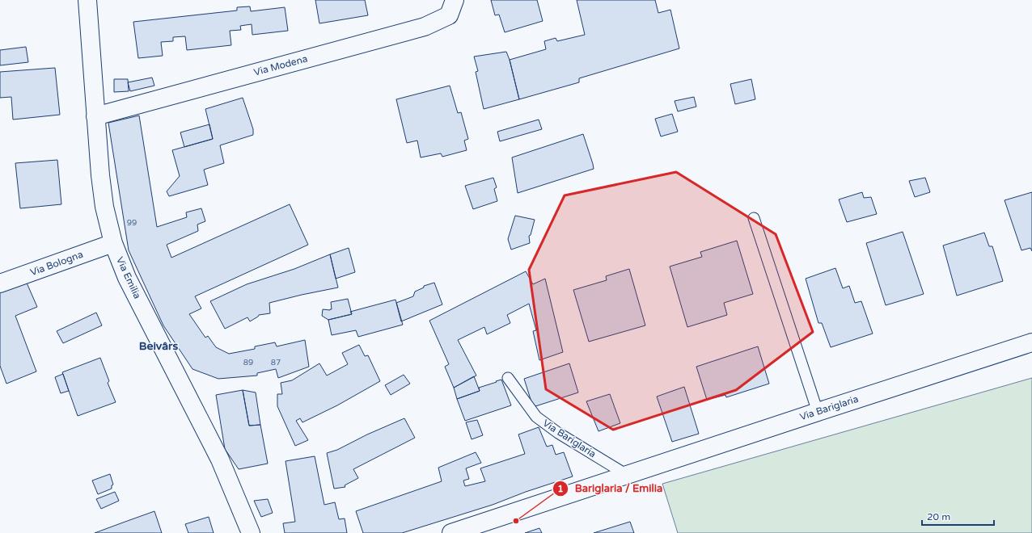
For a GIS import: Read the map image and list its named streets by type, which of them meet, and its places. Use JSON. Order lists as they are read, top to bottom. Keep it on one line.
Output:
{"streets":{"street":["Via Modena","Via Bologna","Via Emilia","Via Bariglaria"]},"crossings":[["Via Modena","Via Emilia"],["Via Bologna","Via Emilia"]],"districts":["Beivârs"],"places":["Bariglaria / Emilia"],"house_numbers":["99","89","87"],"scale_bar":"20 m"}
